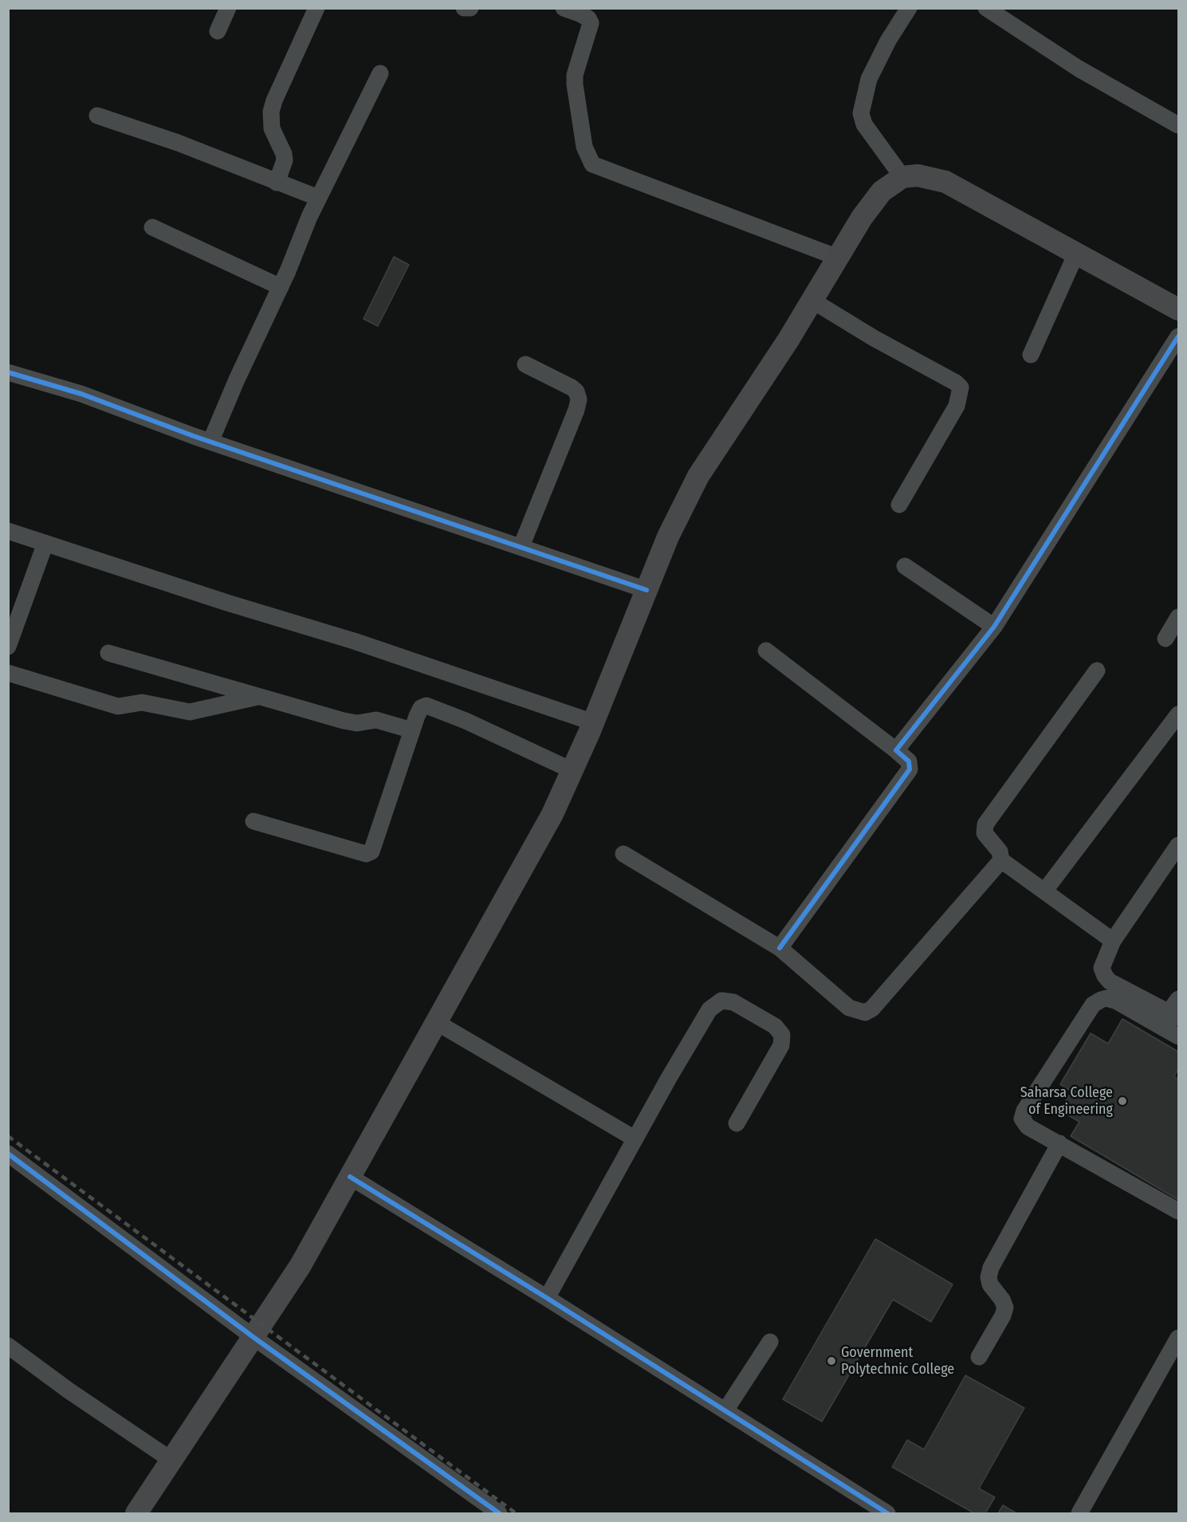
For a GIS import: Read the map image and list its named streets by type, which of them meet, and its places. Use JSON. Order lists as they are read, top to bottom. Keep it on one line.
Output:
{"places":["Saharsa College of Engineering","Government Polytechnic College"]}
